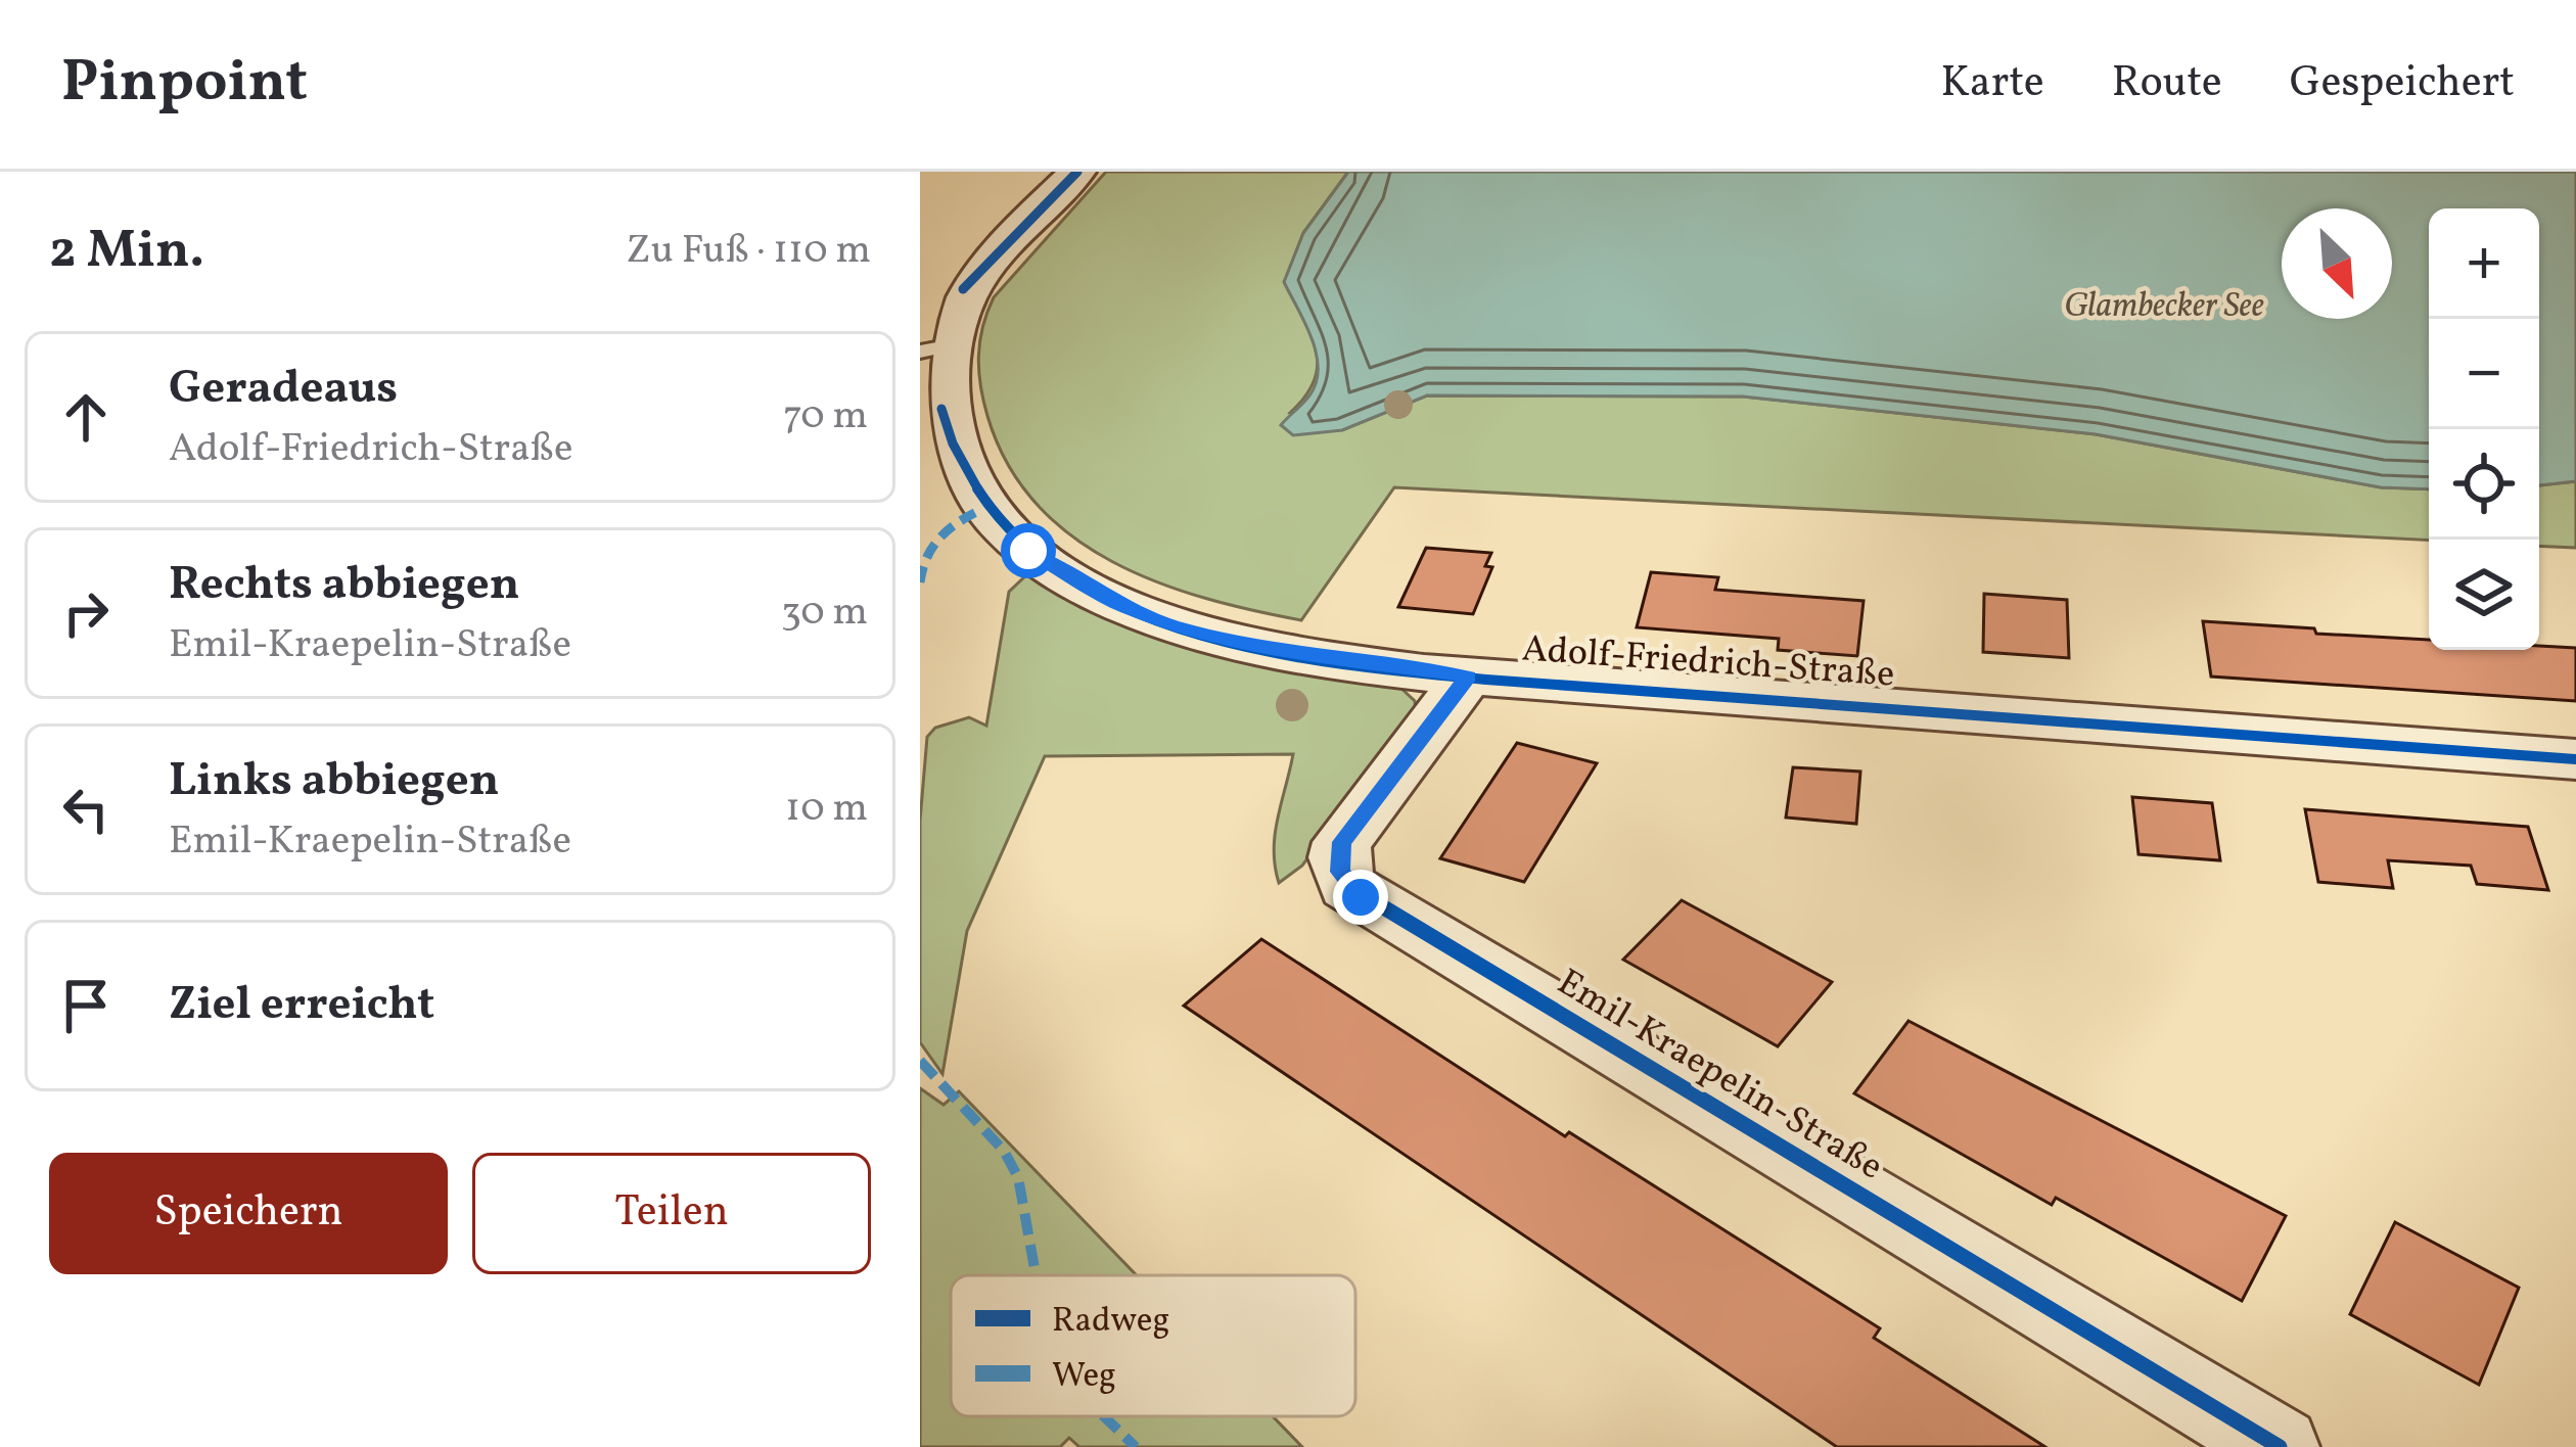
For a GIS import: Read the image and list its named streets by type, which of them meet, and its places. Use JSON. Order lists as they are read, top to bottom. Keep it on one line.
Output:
{"streets":{"street":["Adolf-Friedrich-Straße","Emil-Kraepelin-Straße"]},"crossings":[["Adolf-Friedrich-Straße","Emil-Kraepelin-Straße"]],"water":["Glambecker See"],"legend":["Radweg","Weg"],"north":"bottom right","page":{"header":"Pinpoint","nav":["Karte","Route","Gespeichert"],"heading":["2 Min.","Zu Fuß · 110 m"],"map_buttons":["+","−"],"list":[["Geradeaus","Adolf-Friedrich-Straße","70 m"],["Rechts abbiegen","Emil-Kraepelin-Straße","30 m"],["Links abbiegen","Emil-Kraepelin-Straße","10 m"],"Ziel erreicht"],"buttons":["Speichern","Teilen"]}}
